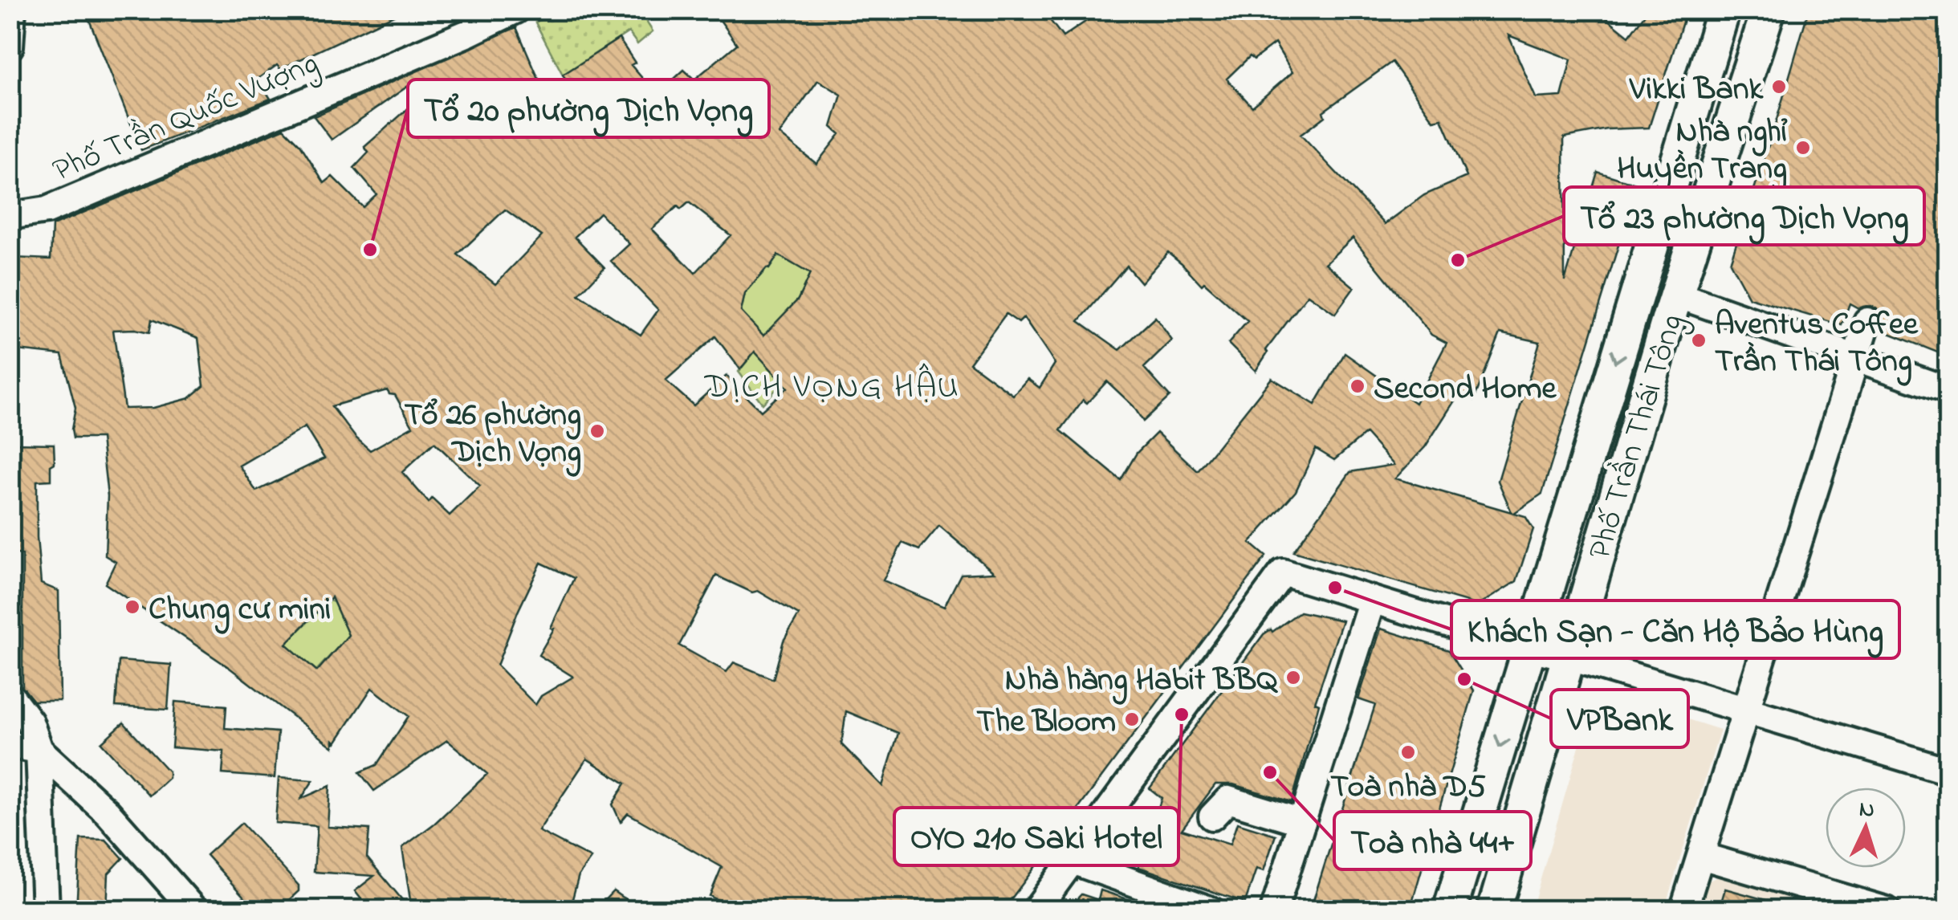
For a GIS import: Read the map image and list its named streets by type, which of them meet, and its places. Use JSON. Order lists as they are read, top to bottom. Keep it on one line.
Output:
{"streets":{"main road":["Phố Trần Thái Tông"],"street":["Phố Trần Quốc Vượng"]},"districts":["DỊCH VỌNG HẬU"],"places":["Vikki Bank","Nhà nghỉ Huyền Trang","Tổ 20 phường Dịch Vọng","Tổ 23 phường Dịch Vọng","Aventus Coffee Trần Thái Tông","Second Home","Tổ 26 phường Dịch Vọng","Khách Sạn - Căn Hộ Bảo Hùng","Chung cư mini","Nhà hàng Habit BBQ","VPBank","OYO 210 Saki Hotel","The Bloom","Toà nhà D5","Toà nhà 44+"],"north":"top"}
